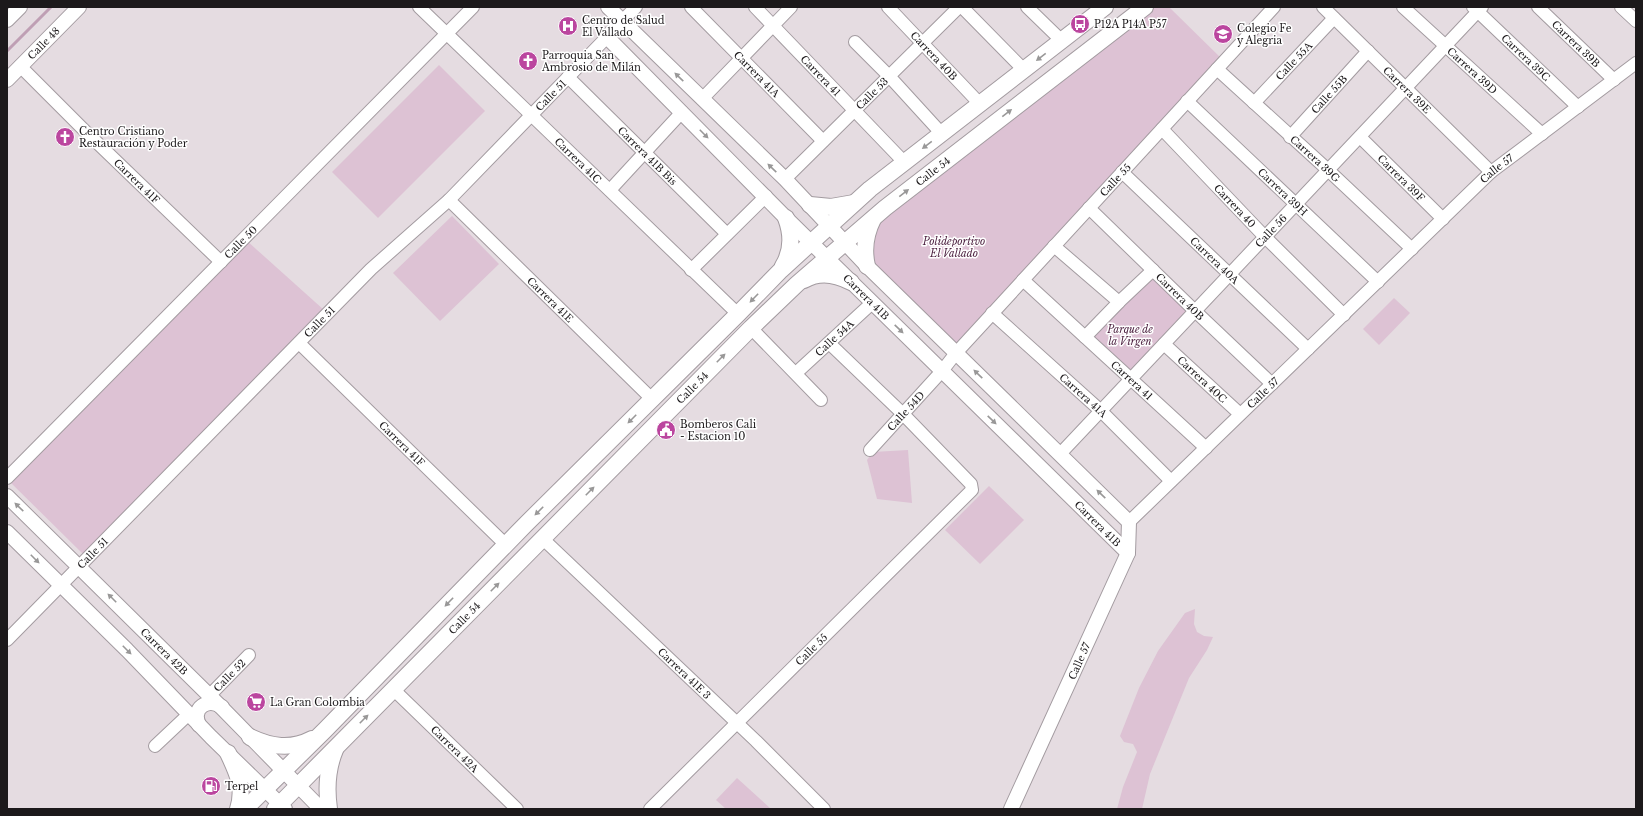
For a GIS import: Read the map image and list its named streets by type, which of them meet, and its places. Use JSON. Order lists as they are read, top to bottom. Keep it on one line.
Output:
{"streets":{"main road":["Calle 54"],"street":["Calle 48","Carrera 39B","Carrera 40B","Carrera 39C","Calle 55A","Carrera 39D","Carrera 41A","Carrera 41","Carrera 39E","Calle 53","Calle 55B","Calle 51","Carrera 41B Bis","Carrera 39G","Carrera 41C","Calle 57","Carrera 39F","Calle 55","Carrera 41F","Carrera 39H","Carrera 40","Calle 56","Calle 50","Carrera 40A","Carrera 41B","Carrera 41E","Calle 54A","Carrera 40C","Calle 54D","Carrera 42B","Carrera 41E 3","Calle 52","Carrera 42A"]},"crossings":[["Calle 48","Carrera 41F"],["Carrera 39B","Calle 57"],["Carrera 40B","Calle 53"],["Carrera 40B","Calle 57"],["Carrera 40B","Calle 54"],["Carrera 40B","Calle 55"],["Carrera 40B","Calle 56"],["Carrera 39C","Calle 57"],["Carrera 39C","Calle 56"],["Calle 55A","Carrera 39E"],["Calle 55A","Carrera 39G"],["Carrera 39D","Calle 57"],["Carrera 39D","Calle 56"],["Carrera 41A","Calle 53"],["Carrera 41A","Calle 57"],["Carrera 41A","Calle 55"],["Carrera 41A","Calle 56"],["Carrera 41","Calle 53"],["Carrera 41","Calle 57"],["Carrera 41","Calle 54"],["Carrera 41","Calle 55"],["Carrera 41","Calle 56"],["Carrera 39E","Calle 55B"],["Carrera 39E","Calle 57"],["Carrera 39E","Calle 56"],["Calle 55B","Carrera 39G"],["Calle 51","Carrera 41B Bis"],["Calle 51","Carrera 41C"],["Calle 51","Carrera 41F"],["Calle 51","Carrera 41B"],["Calle 51","Carrera 41E"],["Calle 51","Carrera 42B"],["Carrera 39G","Calle 57"],["Carrera 39G","Calle 55"],["Carrera 39G","Calle 56"],["Carrera 41C","Calle 54"],["Carrera 41C","Calle 50"],["Calle 57","Carrera 39F"],["Calle 57","Carrera 39H"],["Calle 57","Carrera 40"],["Calle 57","Carrera 40A"],["Calle 57","Carrera 41B"],["Calle 57","Carrera 40C"],["Calle 54","Carrera 41F"],["Calle 54","Carrera 41B"],["Calle 54","Carrera 41E"],["Calle 54","Carrera 42B"],["Calle 54","Carrera 41E 3"],["Calle 54","Carrera 42A"],["Carrera 39F","Calle 56"],["Calle 55","Carrera 39H"],["Calle 55","Carrera 40"],["Calle 55","Carrera 40A"],["Calle 55","Calle 54D"],["Calle 55","Carrera 41E 3"],["Carrera 41F","Calle 50"],["Carrera 39H","Calle 56"],["Carrera 40","Calle 56"],["Calle 56","Carrera 40A"],["Calle 56","Carrera 40C"],["Carrera 41B","Calle 54A"],["Carrera 41B","Calle 54D"],["Carrera 42B","Calle 52"]],"parks":["Polideportivo El Vallado","Parque de la Virgen"],"places":{"bus stop":["P12A P14A P57"],"hospital":["Centro de Salud El Vallado"],"school or university":["Colegio Fe y Alegria"],"church":["Parroquia San Ambrosio de Milán","Centro Cristiano Restauración y Poder"],"public building":["Bomberos Cali - Estacion 10"],"supermarket":["La Gran Colombia"],"fuel station":["Terpel"]}}
